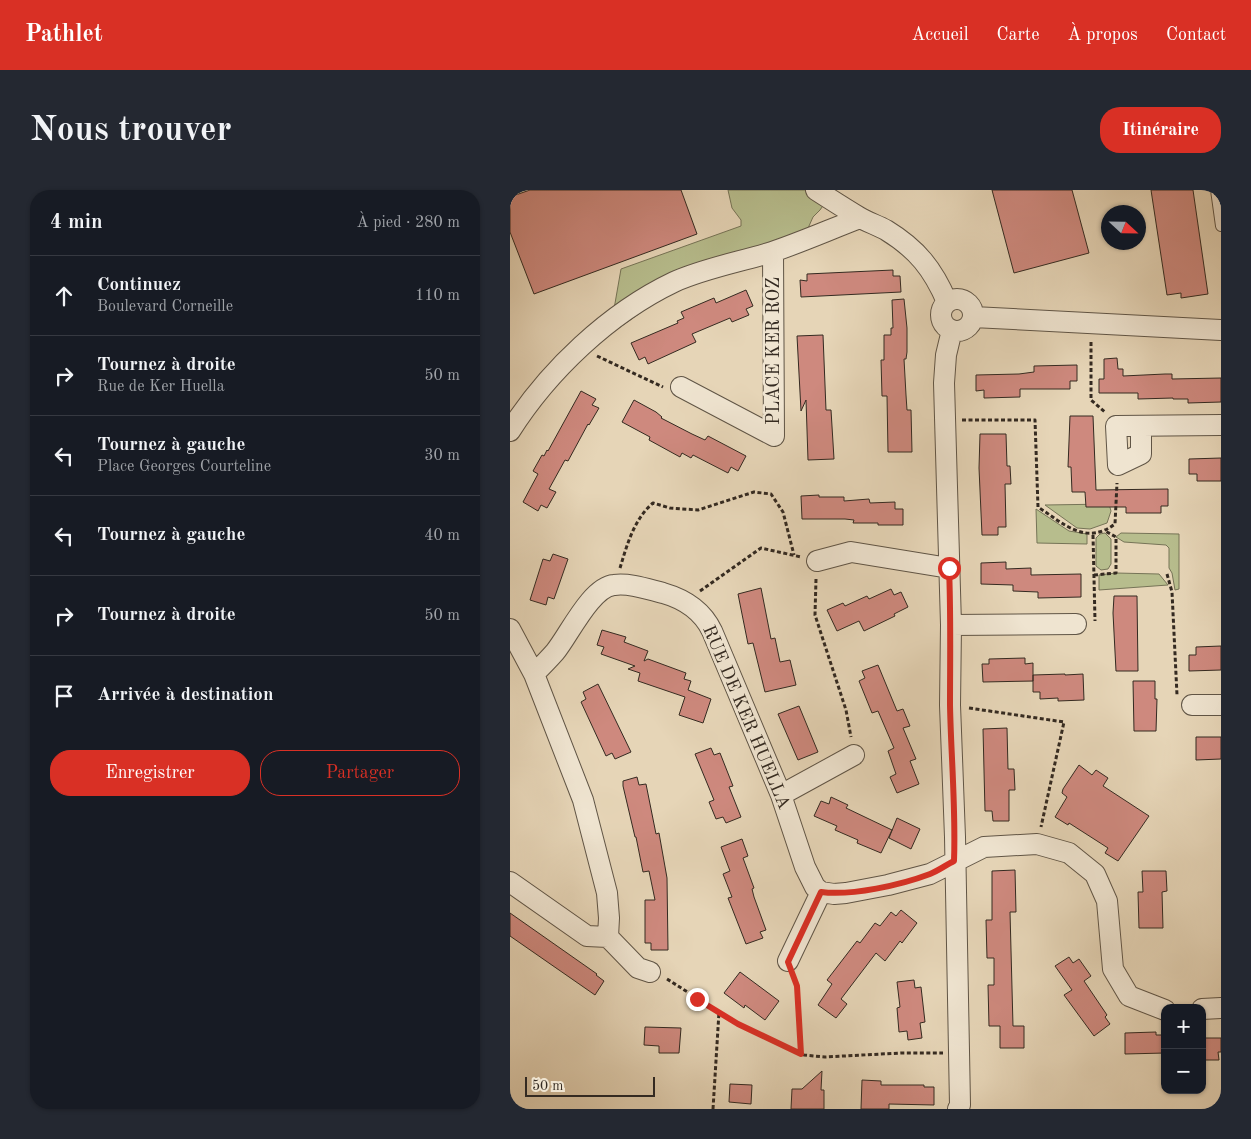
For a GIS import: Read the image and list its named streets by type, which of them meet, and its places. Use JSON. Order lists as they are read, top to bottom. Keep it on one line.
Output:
{"streets":{"street":["PLACE KER ROZ","RUE DE KER HUELLA"]},"scale_bar":"50 m","north":"right","page":{"header":"Pathlet","nav":["Accueil","Carte","À propos","Contact"],"buttons":["Itinéraire",["Enregistrer","Partager"]],"title":"Nous trouver","heading":["4 min","À pied · 280 m"],"list":[["Continuez","Boulevard Corneille","110 m"],["Tournez à droite","Rue de Ker Huella","50 m"],["Tournez à gauche","Place Georges Courteline","30 m"],["Tournez à gauche","40 m"],["Tournez à droite","50 m"],"Arrivée à destination"],"map_buttons":["+","−"],"scale":"50 m"}}
